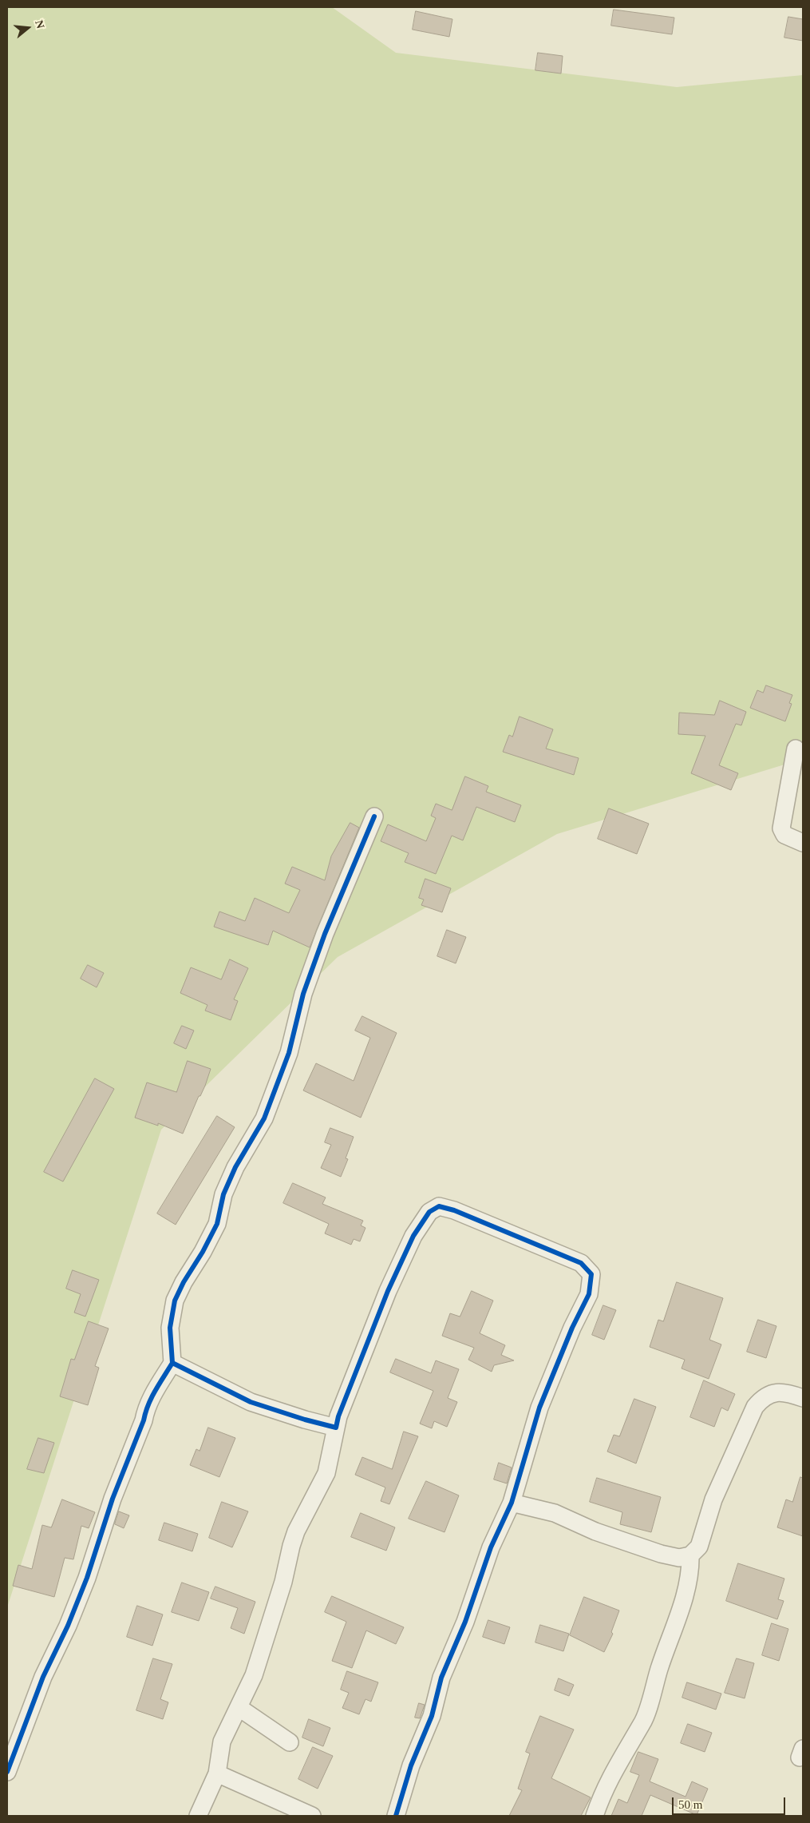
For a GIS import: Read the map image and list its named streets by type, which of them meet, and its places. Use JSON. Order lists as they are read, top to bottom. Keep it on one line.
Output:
{"scale_bar":"50 m","north":"right"}
